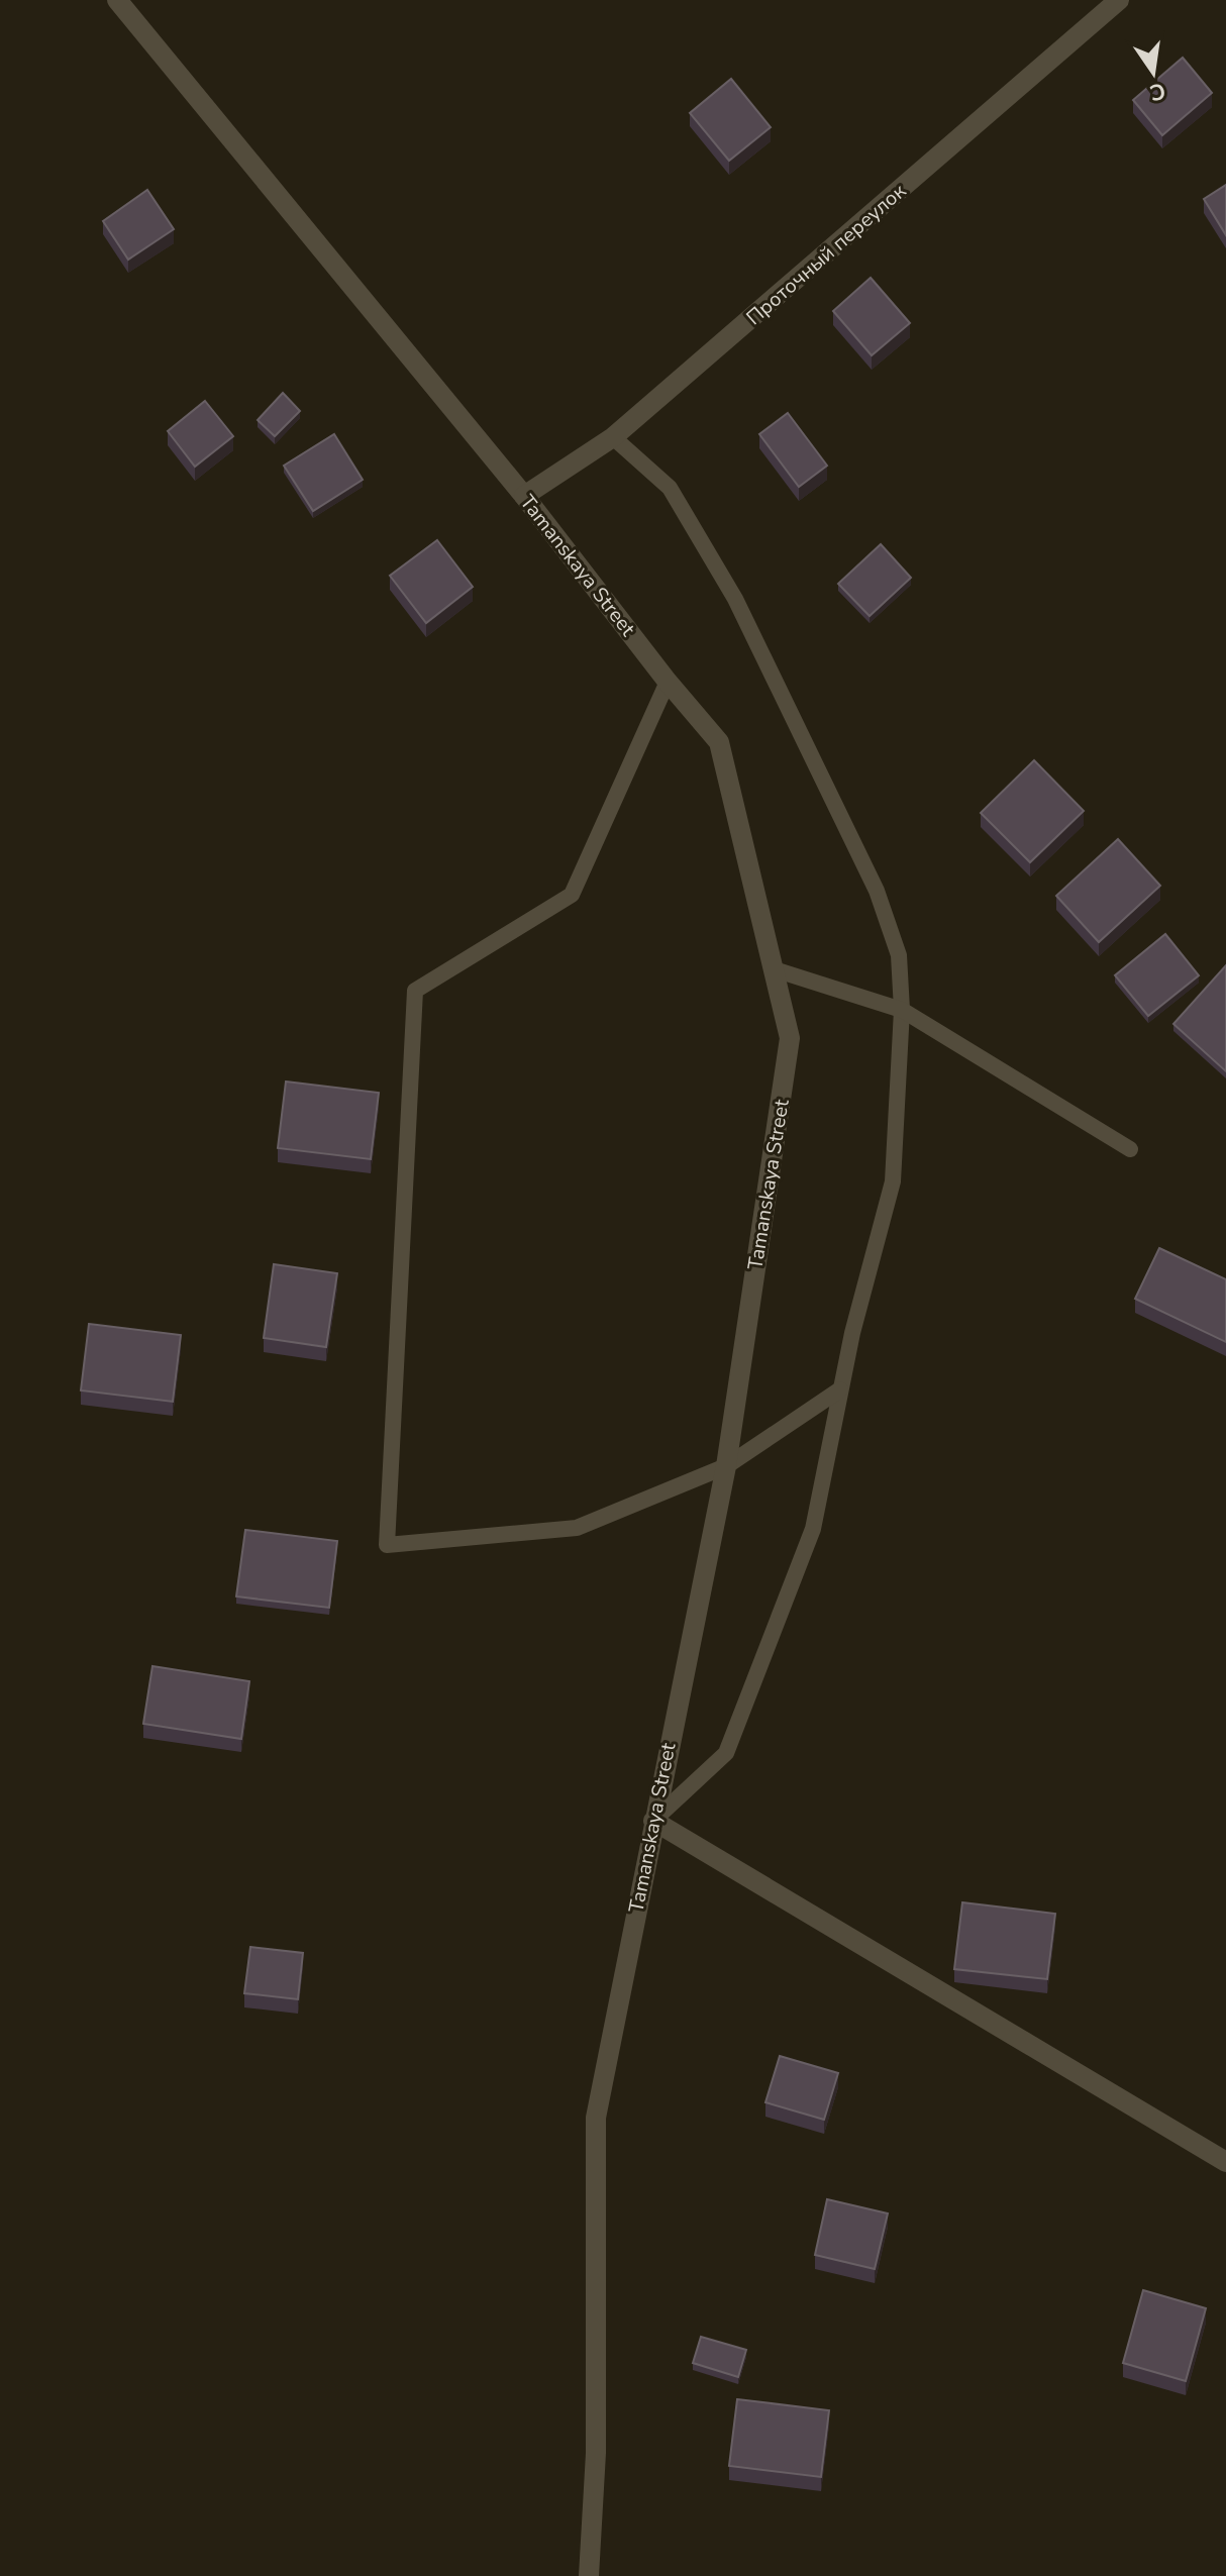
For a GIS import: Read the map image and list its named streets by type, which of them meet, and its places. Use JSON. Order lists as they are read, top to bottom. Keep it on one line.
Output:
{"streets":{"street":["Проточный переулок","Tamanskaya Street"]},"crossings":[["Проточный переулок","Tamanskaya Street"]],"north":"bottom"}
